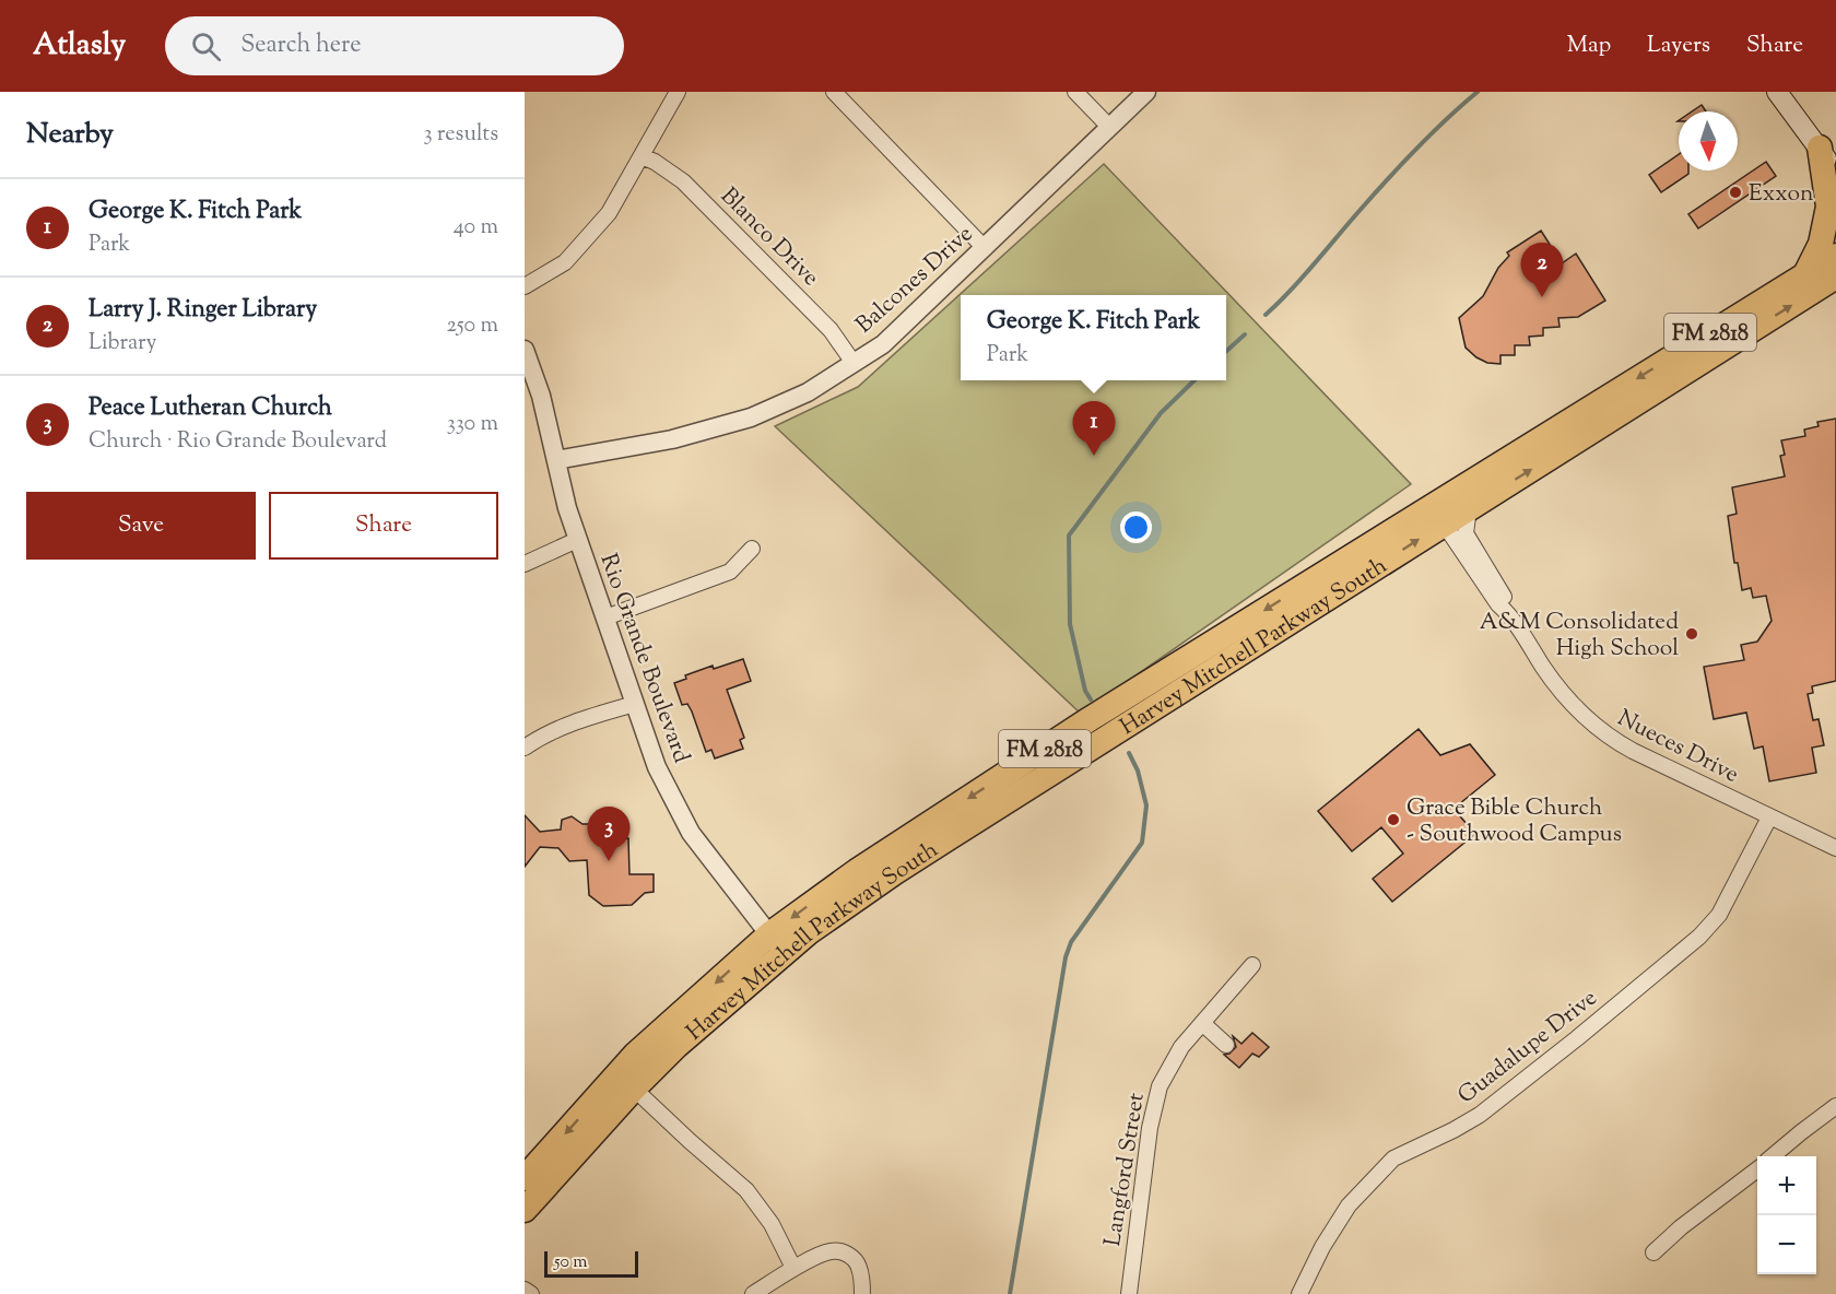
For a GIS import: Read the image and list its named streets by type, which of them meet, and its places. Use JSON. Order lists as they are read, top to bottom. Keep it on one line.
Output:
{"streets":{"highway":["FM 2818","Harvey Mitchell Parkway South"],"street":["Blanco Drive","Balcones Drive","Rio Grande Boulevard","Nueces Drive","Guadalupe Drive","Langford Street"]},"crossings":[["Blanco Drive","Balcones Drive"],["Balcones Drive","Rio Grande Boulevard"],["Harvey Mitchell Parkway South","Rio Grande Boulevard"],["Harvey Mitchell Parkway South","Nueces Drive"],["Nueces Drive","Guadalupe Drive"]],"places":["Exxon","A&M Consolidated High School","Grace Bible Church - Southwood Campus"],"scale_bar":"50 m","north":"bottom","page":{"header":"Atlasly","search":"Search here","nav":["Map","Layers","Share"],"heading":["Nearby","3 results"],"list":[{"mark":"1","name":"George K. Fitch Park","note":"Park","value":"40 m"},{"mark":"2","name":"Larry J. Ringer Library","note":"Library","value":"250 m"},{"mark":"3","name":"Peace Lutheran Church","note":"Church · Rio Grande Boulevard","value":"330 m"}],"pins":["2","1","3"],"popup":["George K. Fitch Park","Park"],"buttons":["Save","Share"],"map_buttons":["+","−"],"scale":"50 m"}}
